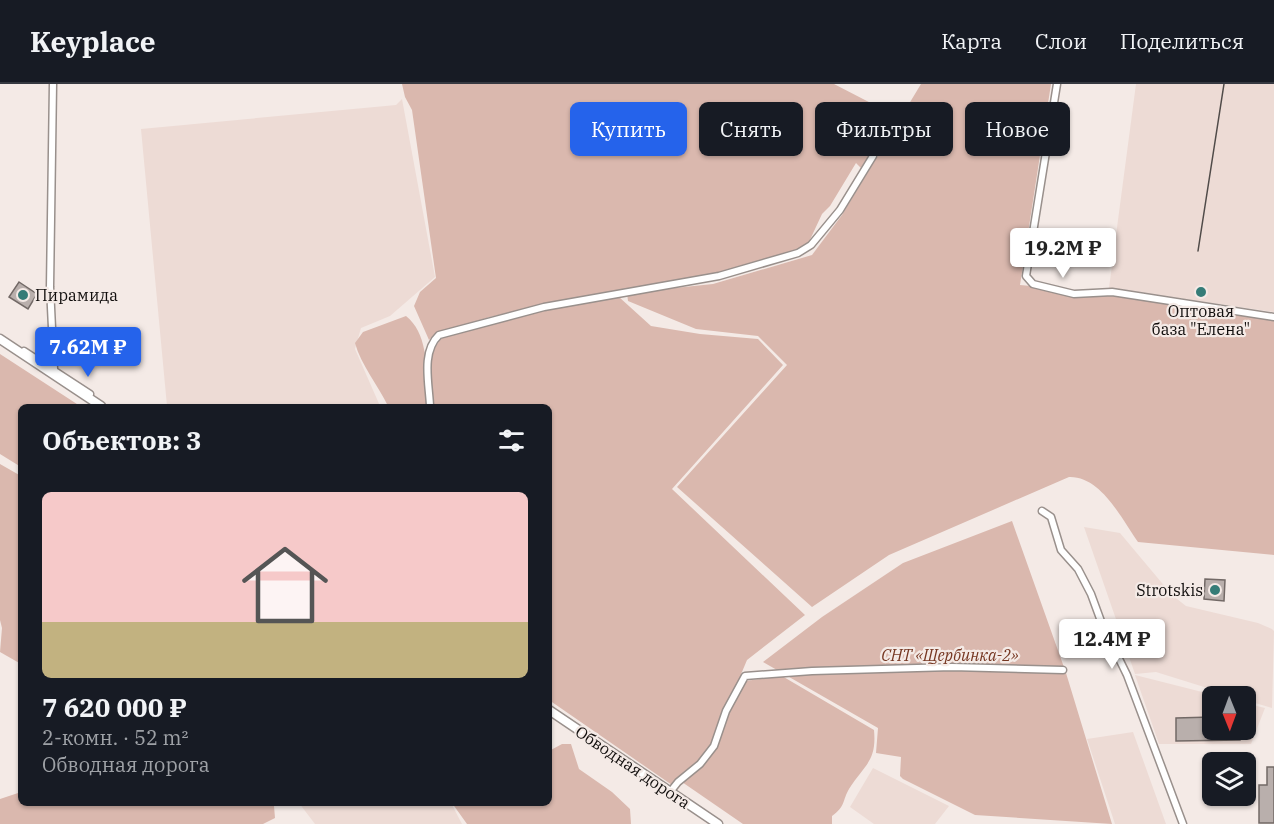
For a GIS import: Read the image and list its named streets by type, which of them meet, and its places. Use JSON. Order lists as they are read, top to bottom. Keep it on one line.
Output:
{"streets":{"main road":["Обводная дорога"]},"parks":["СНТ «Щербинка-2»"],"places":["Оптовая база \"Елена\"","Пирамида","Strotskis"],"north":"bottom","page":{"header":"Keyplace","nav":["Карта","Слои","Поделиться"],"chip":["Купить","Снять","Фильтры","Новое"],"price":["19.2M ₽","7.62M ₽","12.4M ₽"],"heading":"Объектов: 3","list":[{"name":"7 620 000 ₽","note":"2-комн. · 52 m² · Обводная дорога"}]}}
